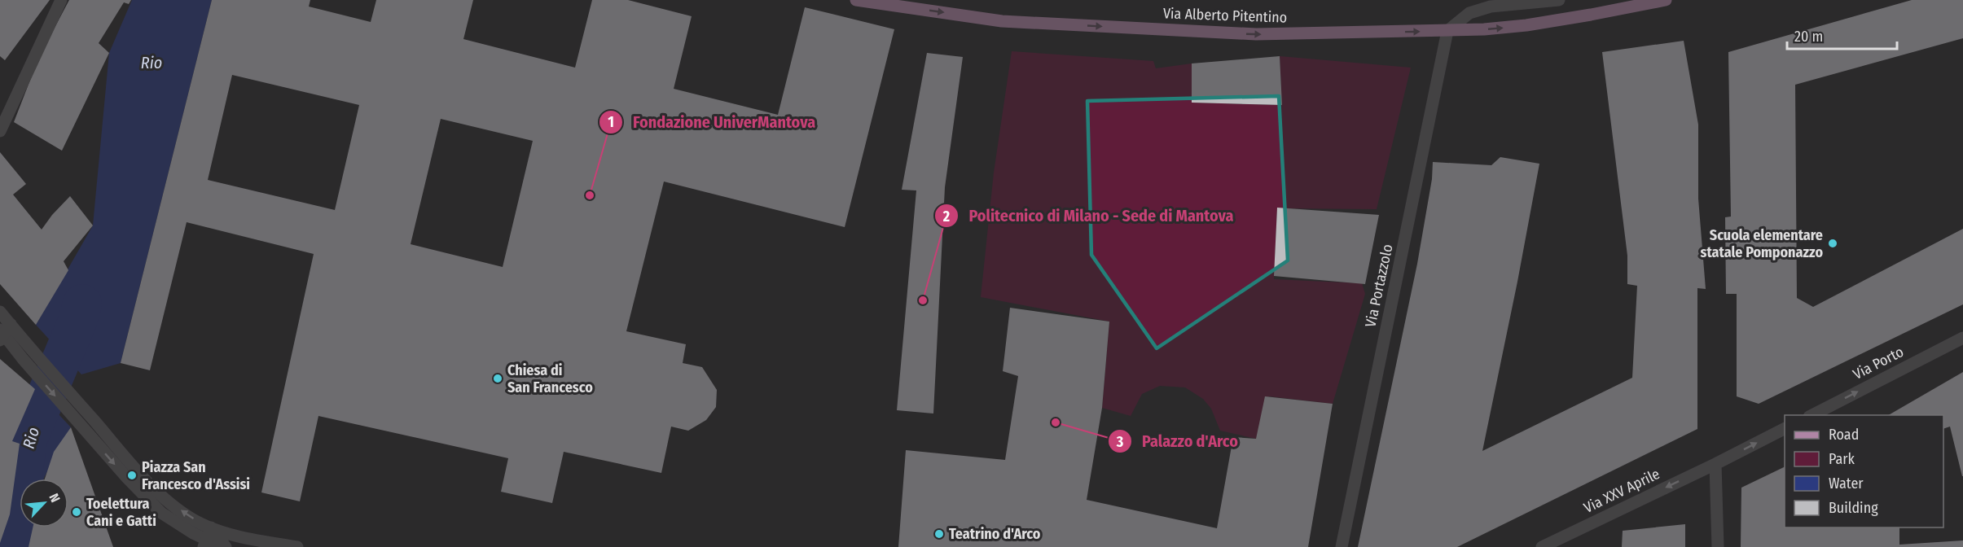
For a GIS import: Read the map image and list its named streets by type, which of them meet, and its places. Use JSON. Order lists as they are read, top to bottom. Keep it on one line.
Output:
{"streets":{"main road":["Via Alberto Pitentino"],"street":["Via Portazzolo","Via Porto","Via XXV Aprile"]},"crossings":[["Via Alberto Pitentino","Via Portazzolo"]],"one_way":["Via Alberto Pitentino","Via Porto","Via XXV Aprile"],"water":["Rio"],"places":["Fondazione UniverMantova","Scuola elementare statale Pomponazzo","Politecnico di Milano - Sede di Mantova","Chiesa di San Francesco","Palazzo d'Arco","Piazza San Francesco d'Assisi","Toelettura Cani e Gatti","Teatrino d'Arco"],"legend":["Road","Park","Water","Building"],"scale_bar":"20 m","north":"top right"}
